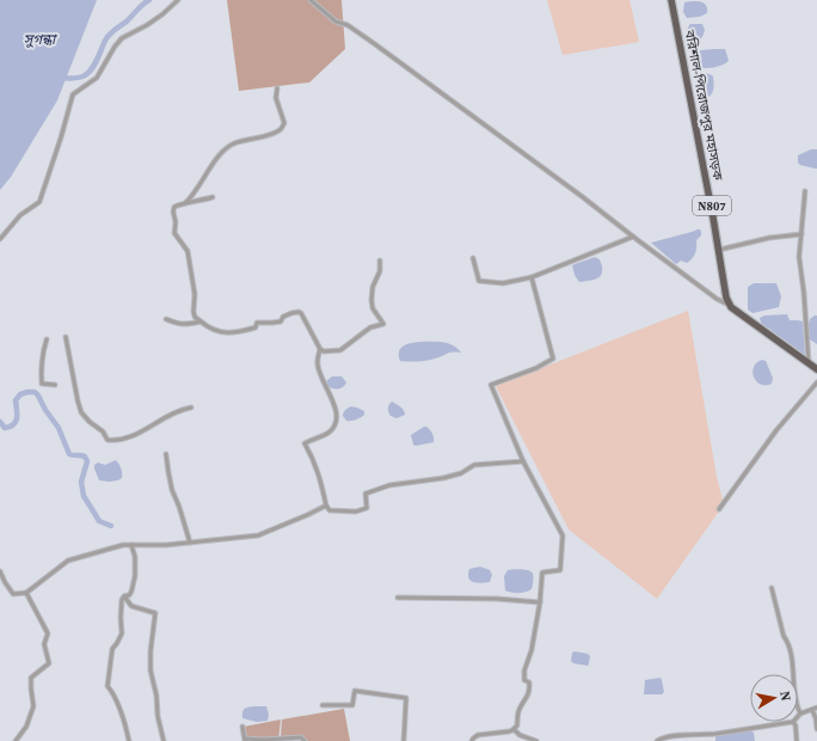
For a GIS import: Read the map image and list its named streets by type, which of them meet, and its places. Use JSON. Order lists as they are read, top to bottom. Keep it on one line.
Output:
{"streets":{"highway":["বরিশাল-পিরোজপুর মহাসড়ক","N807"]},"water":["সুগন্ধা"],"north":"right"}
